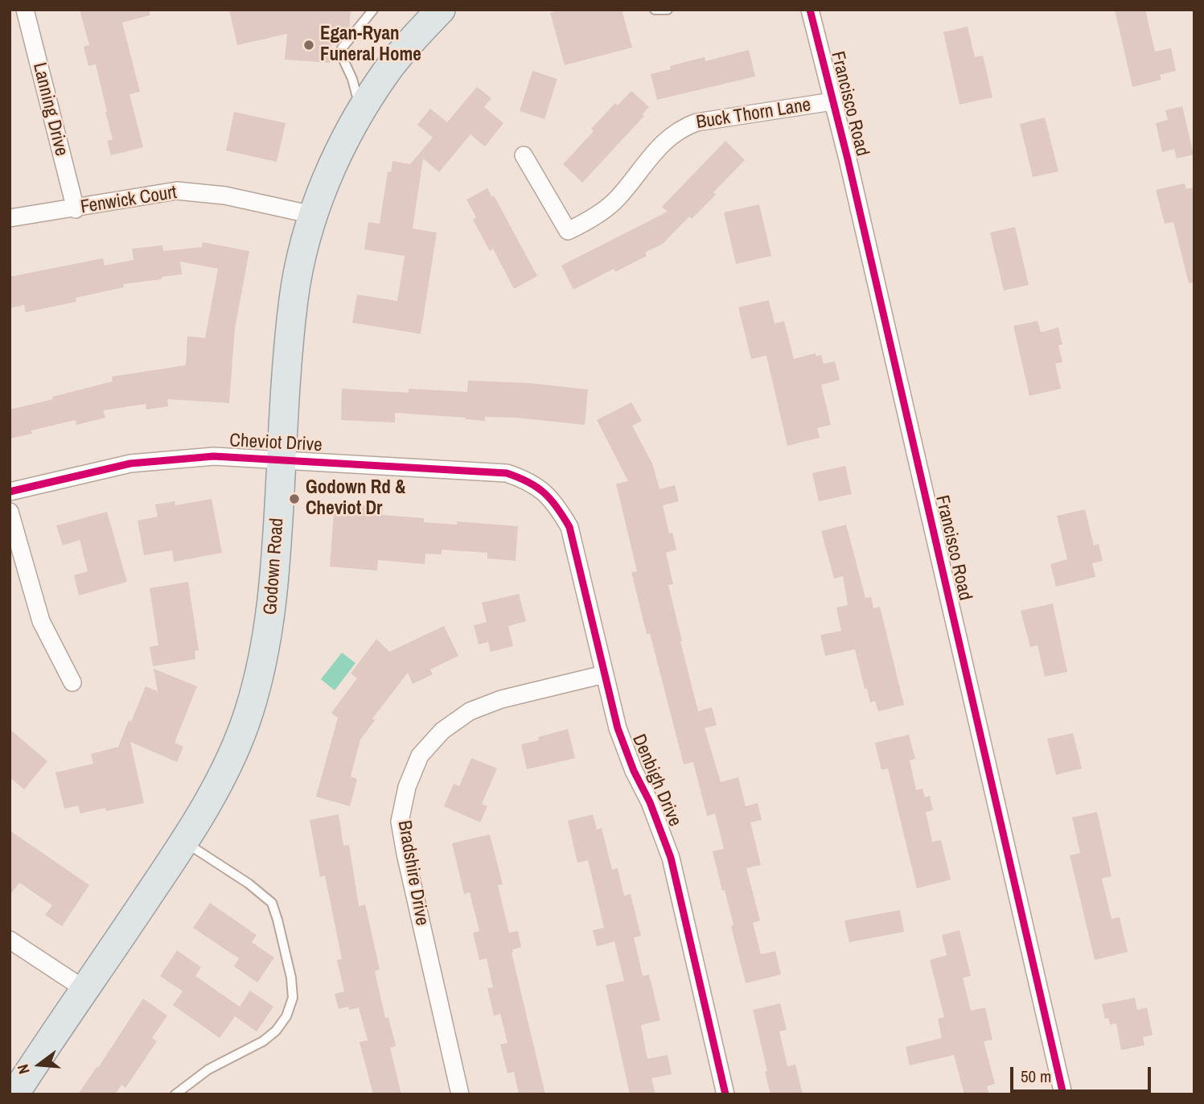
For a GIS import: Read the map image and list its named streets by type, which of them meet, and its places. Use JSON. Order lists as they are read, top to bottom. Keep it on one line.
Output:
{"streets":{"main road":["Godown Road"],"street":["Francisco Road","Lanning Drive","Buck Thorn Lane","Fenwick Court","Cheviot Drive","Denbigh Drive","Bradshire Drive"]},"crossings":[["Francisco Road","Buck Thorn Lane"],["Lanning Drive","Fenwick Court"],["Fenwick Court","Godown Road"],["Cheviot Drive","Godown Road"],["Cheviot Drive","Denbigh Drive"],["Denbigh Drive","Bradshire Drive"]],"places":["Egan-Ryan Funeral Home","Godown Rd & Cheviot Dr"],"scale_bar":"50 m","north":"left"}
